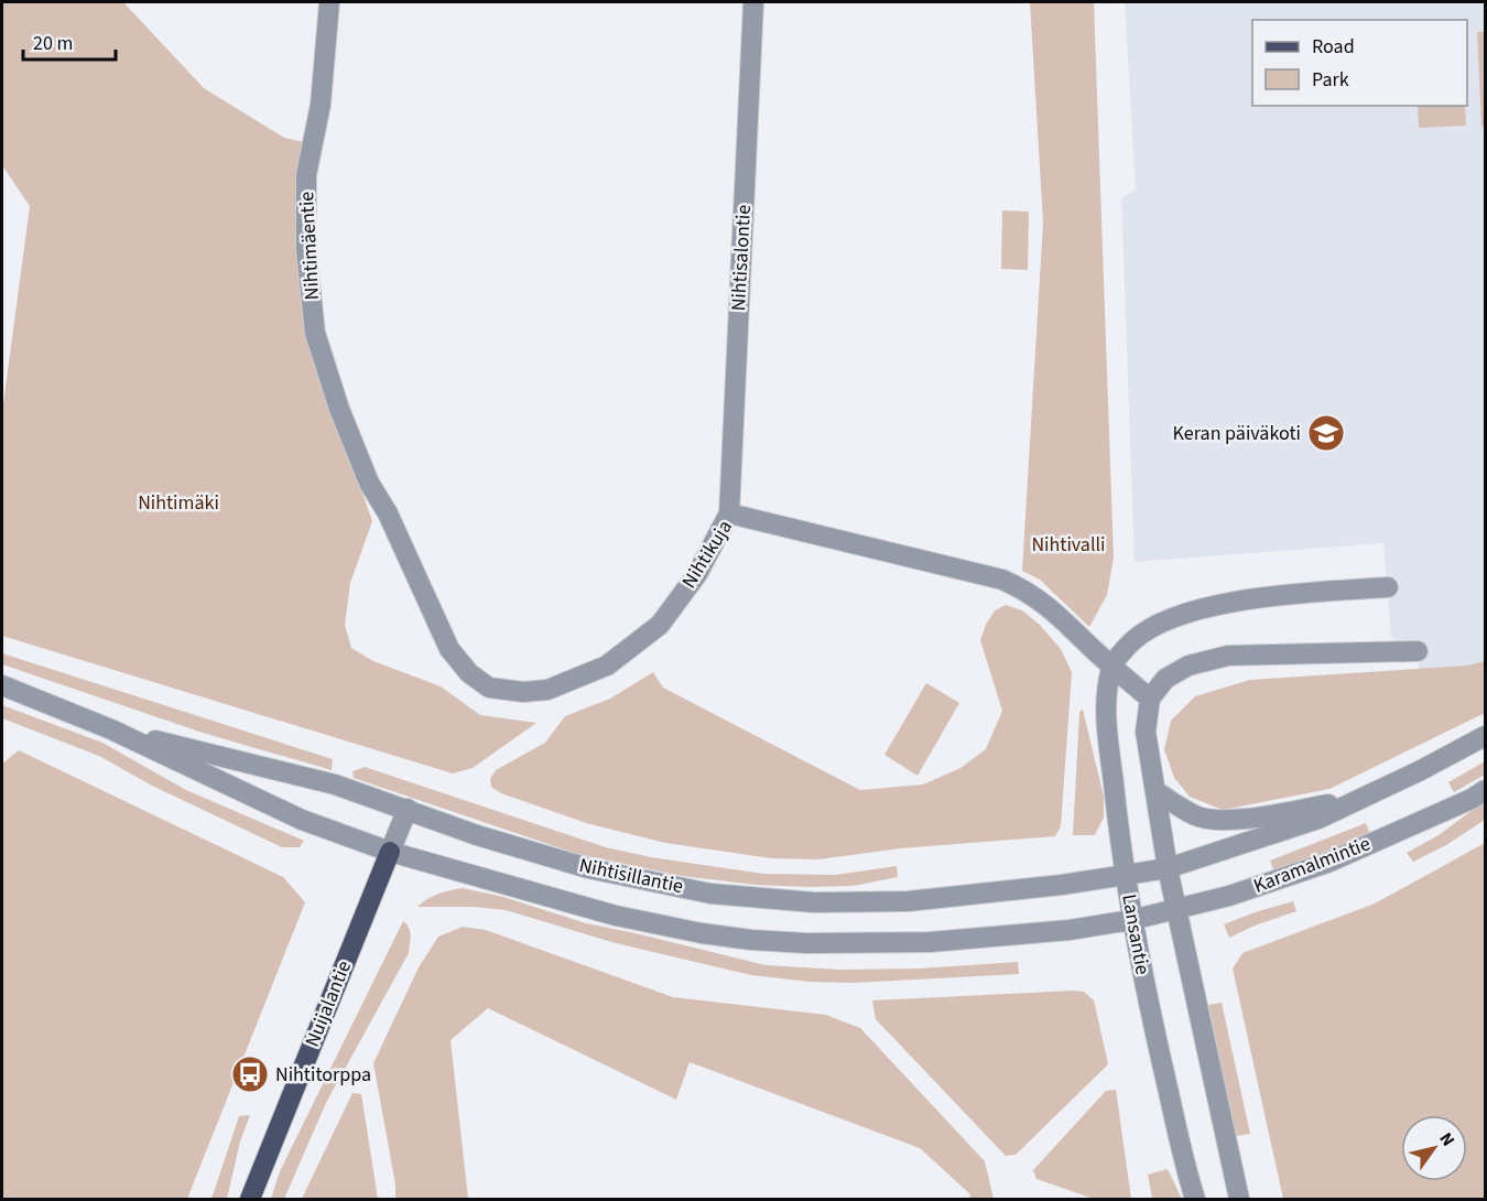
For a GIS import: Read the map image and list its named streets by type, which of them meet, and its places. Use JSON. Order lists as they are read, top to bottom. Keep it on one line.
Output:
{"streets":{"main road":["Nuijalantie"],"street":["Nihtimäentie","Nihtisalontie","Nihtikuja","Karamalmintie","Nihtisillantie","Lansantie"]},"crossings":[["Nihtimäentie","Nihtikuja"],["Nihtisalontie","Nihtikuja"],["Nihtikuja","Lansantie"],["Karamalmintie","Nihtisillantie"],["Karamalmintie","Lansantie"],["Nihtisillantie","Lansantie"],["Nihtisillantie","Nuijalantie"]],"parks":["Nihtimäki","Nihtivalli"],"places":{"school or university":["Keran päiväkoti"],"bus stop":["Nihtitorppa"]},"legend":["Road","Park"],"scale_bar":"20 m","north":"top right"}
